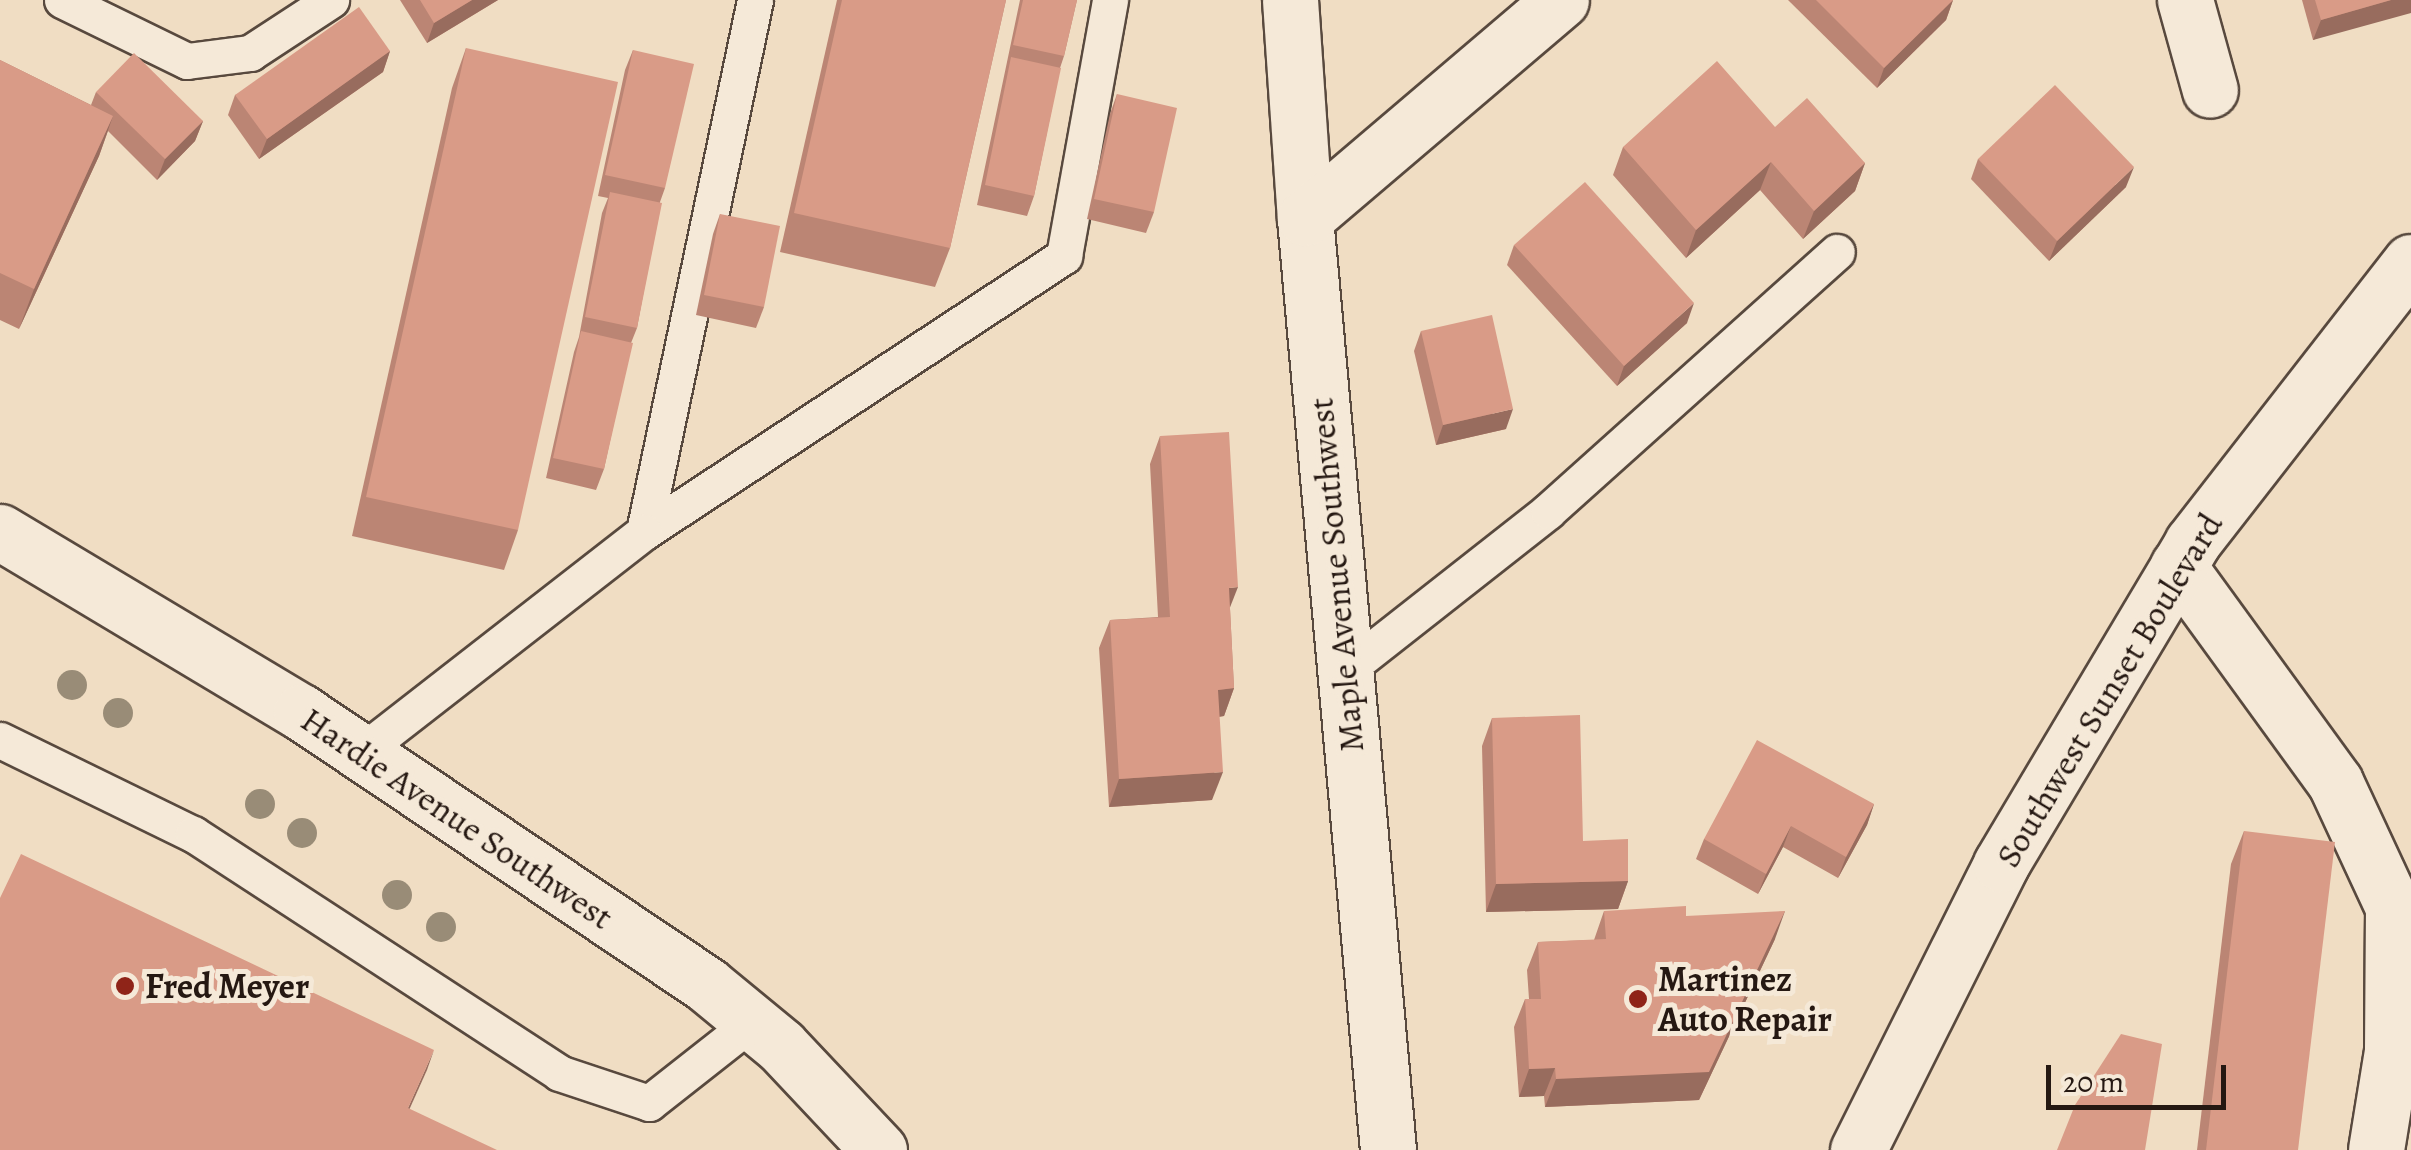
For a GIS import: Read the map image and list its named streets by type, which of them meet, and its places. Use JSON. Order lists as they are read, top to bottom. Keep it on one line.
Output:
{"streets":{"street":["Maple Avenue Southwest","Southwest Sunset Boulevard","Hardie Avenue Southwest"]},"places":["Fred Meyer","Martinez Auto Repair"],"scale_bar":"20 m"}
